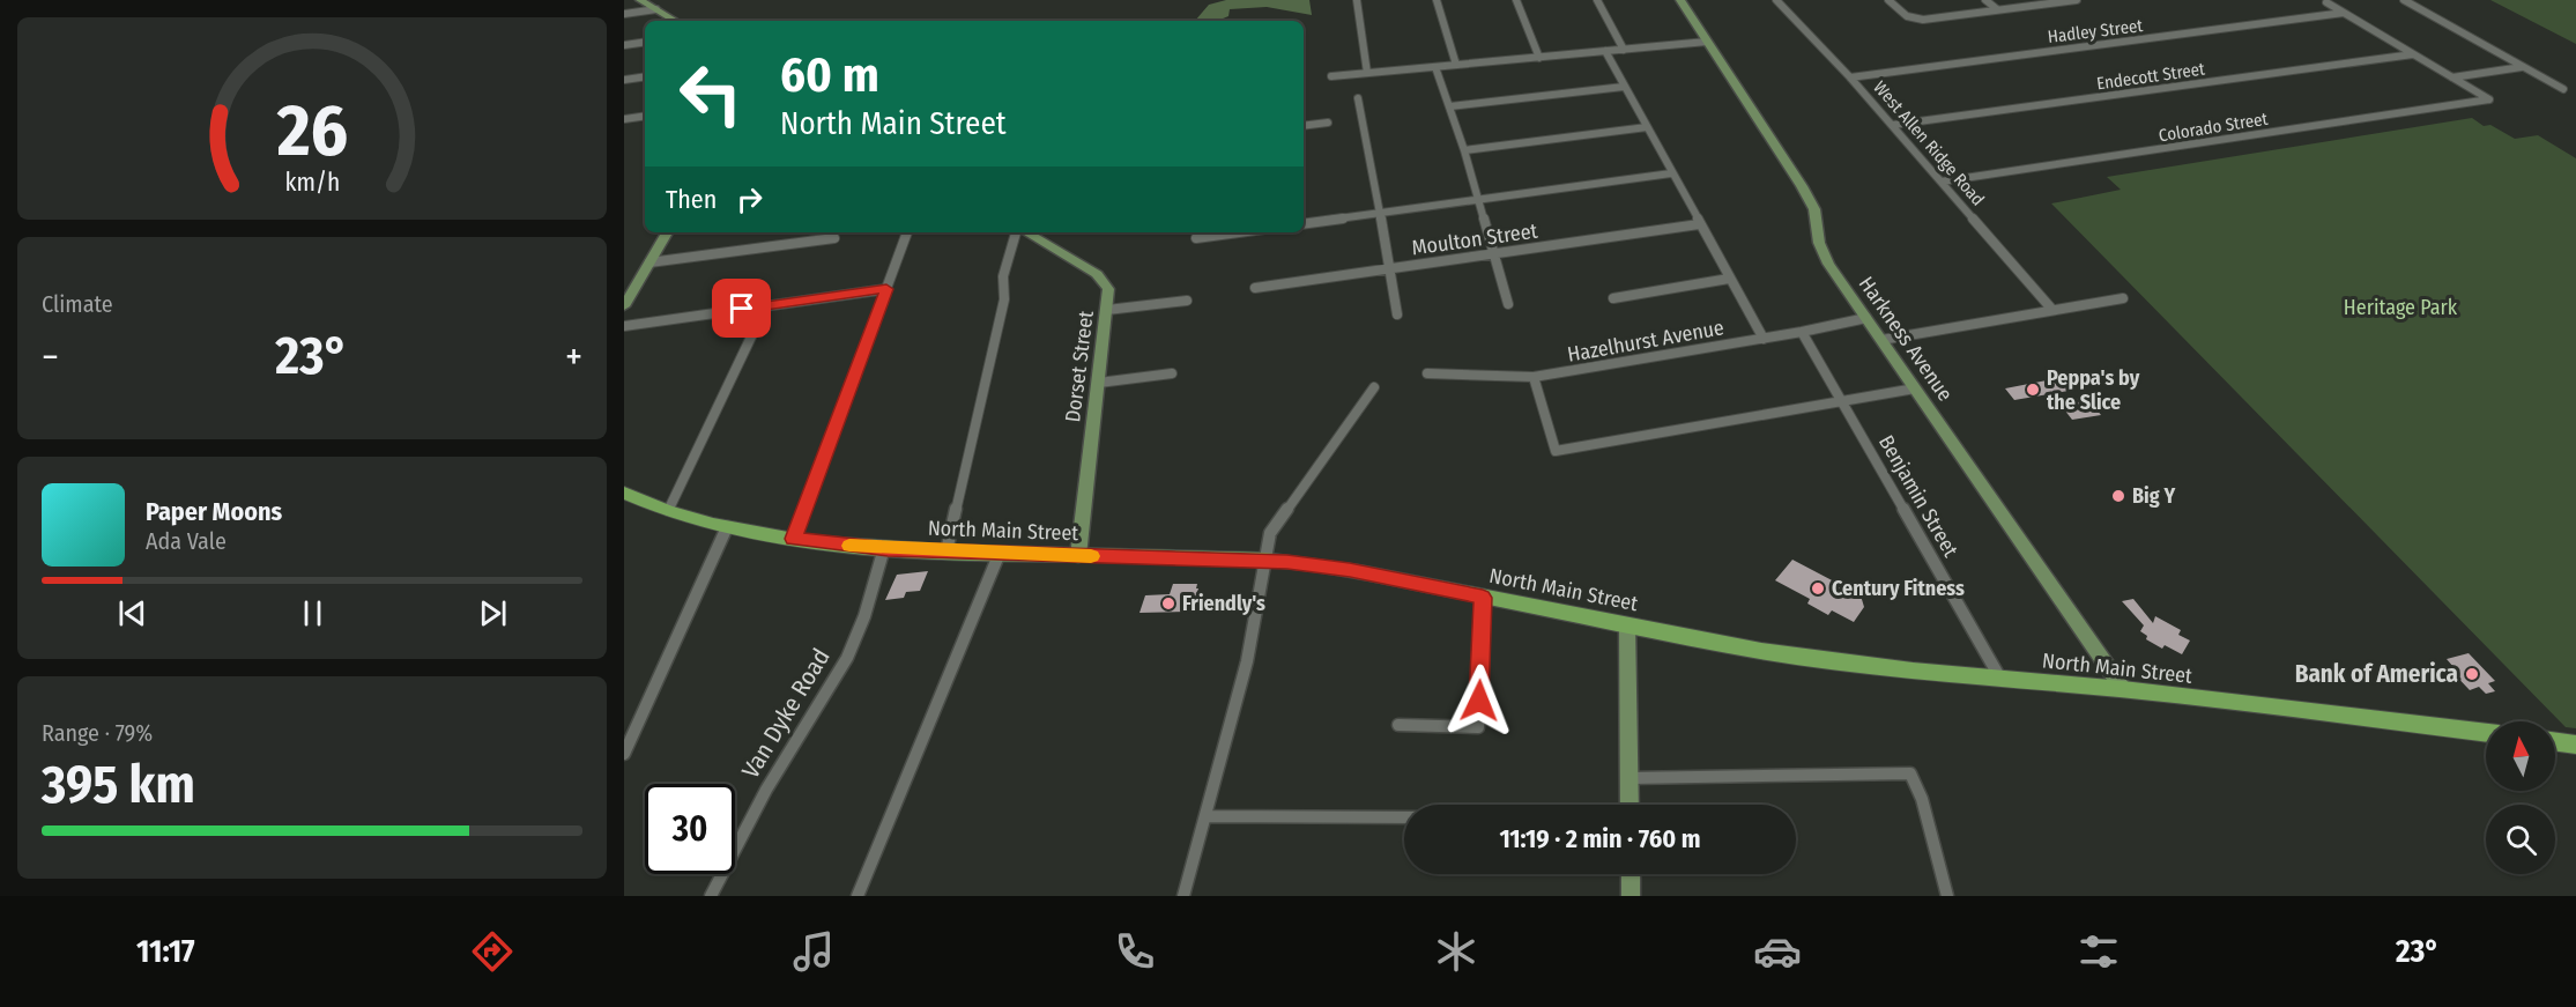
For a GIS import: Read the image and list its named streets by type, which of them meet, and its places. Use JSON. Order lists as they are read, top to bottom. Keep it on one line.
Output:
{"streets":{"main road":["Harkness Avenue","Dorset Street","North Main Street"],"street":["Hadley Street","Endecott Street","Colorado Street","West Allen Ridge Road","Moulton Street","Hazelhurst Avenue","Benjamin Street","Van Dyke Road"]},"crossings":[["Hadley Street","West Allen Ridge Road"],["Endecott Street","West Allen Ridge Road"],["Colorado Street","West Allen Ridge Road"],["Harkness Avenue","Hazelhurst Avenue"],["Harkness Avenue","North Main Street"],["Hazelhurst Avenue","Benjamin Street"],["Dorset Street","North Main Street"],["Benjamin Street","North Main Street"],["North Main Street","Van Dyke Road"]],"parks":["Heritage Park"],"places":["Peppa's by the Slice","Big Y","Century Fitness","Friendly's","Bank of America"],"north":"top","page":{"turn":["60 m","North Main Street"],"then":"Then","tile":["Climate",["Range · 79%","395 km"]],"heat":["−","23°","+"],"song":["Paper Moons","Ada Vale"],"limit":"30","trip":"11:19 · 2 min · 760 m","tabs":["11:17","23°"],"gauge":["26","km/h"]}}
